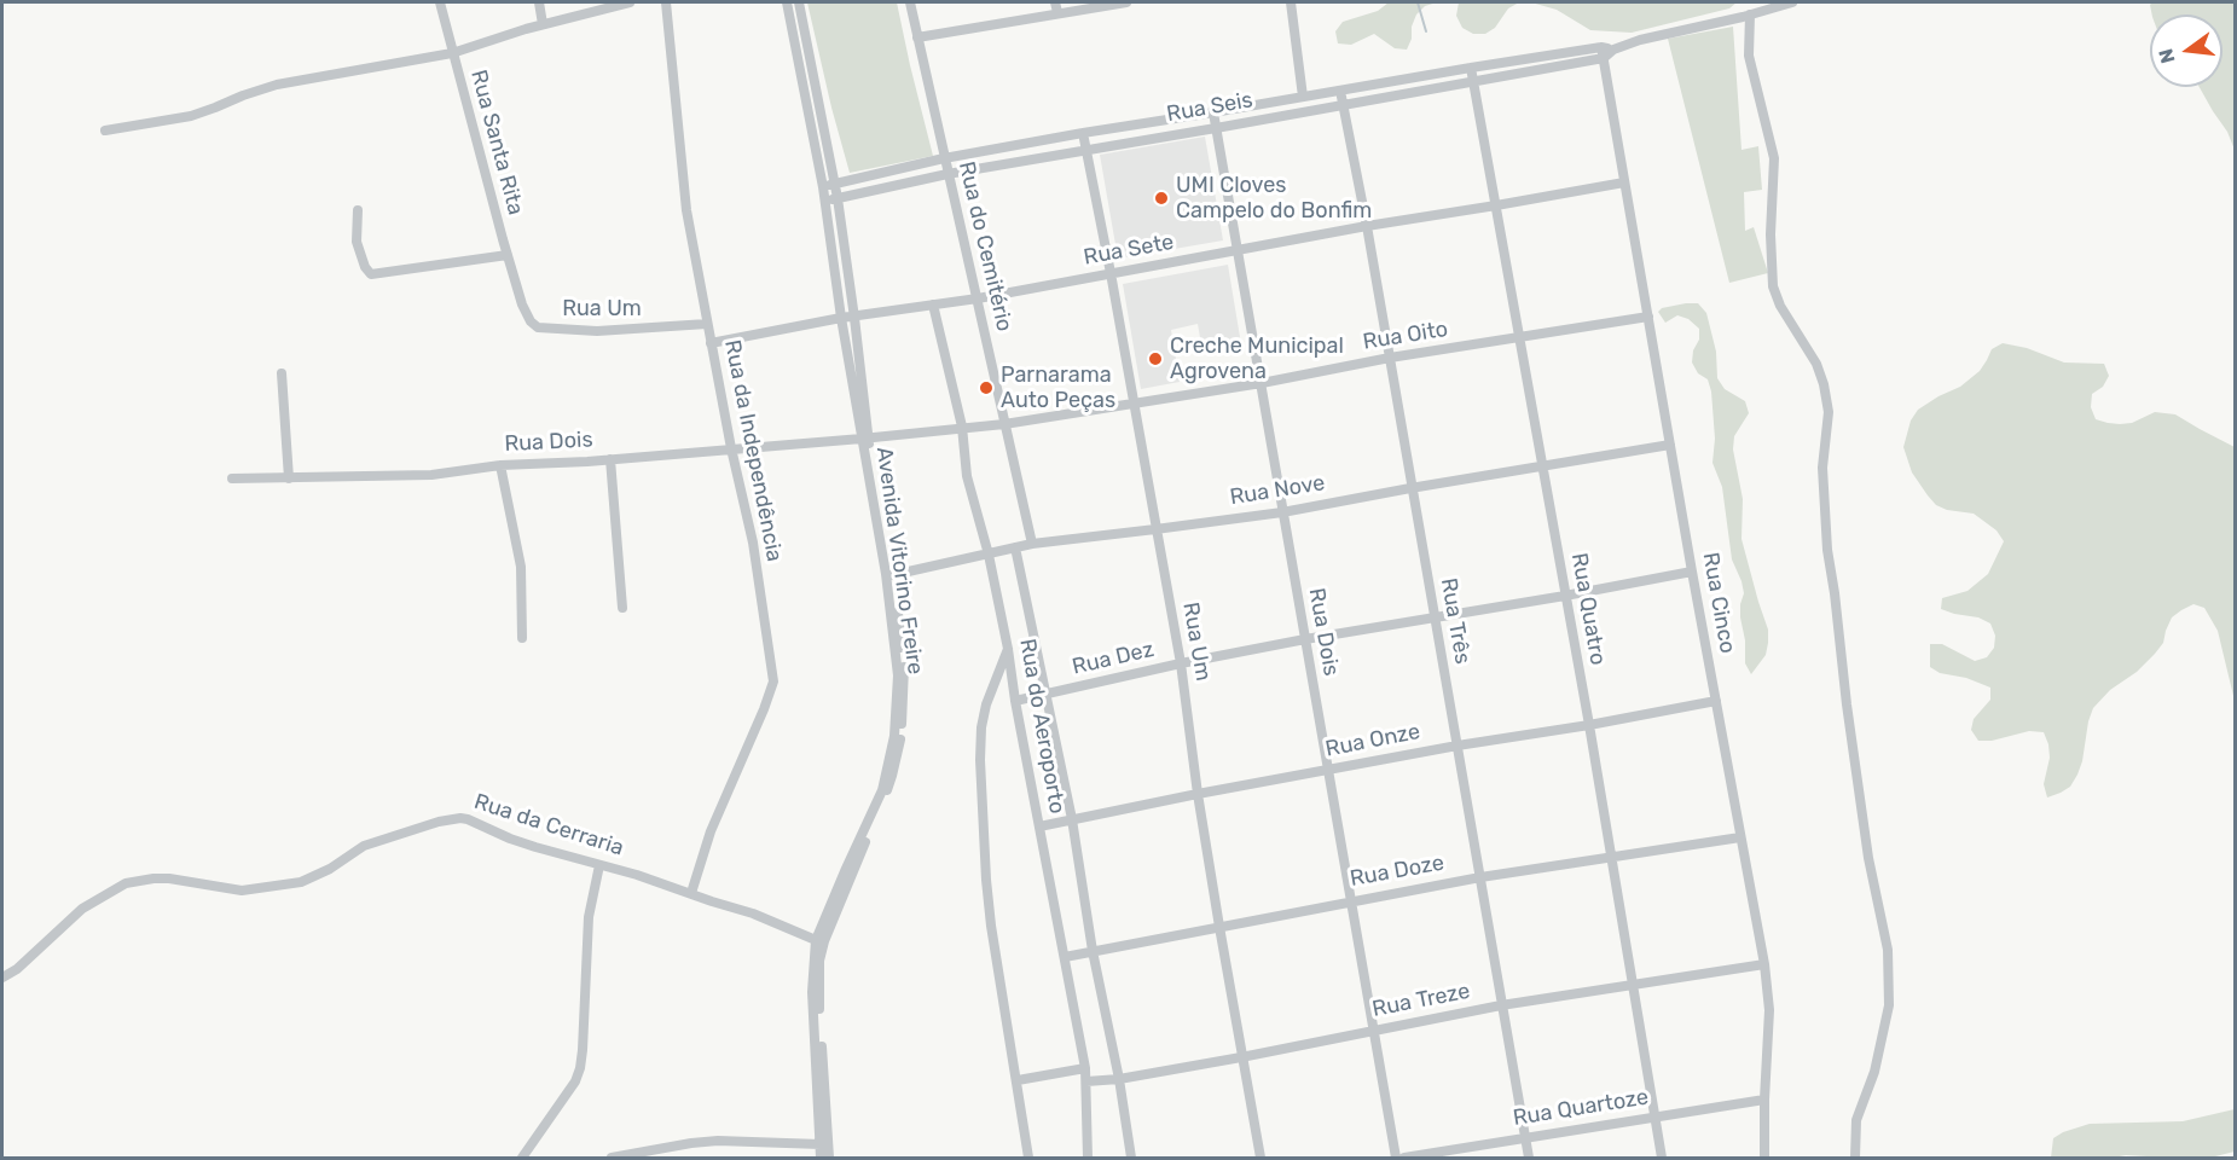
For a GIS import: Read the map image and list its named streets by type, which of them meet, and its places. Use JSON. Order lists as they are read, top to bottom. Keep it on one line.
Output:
{"streets":{"street":["Rua Seis","Rua Santa Rita","Rua do Cemitério","Rua Sete","Rua Um","Rua Oito","Rua Dois","Rua da Independência","Rua Nove","Avenida Vitorino Freire","Rua Cinco","Rua Quatro","Rua Três","Rua Dez","Rua do Aeroporto","Rua Onze","Rua da Cerraria","Rua Doze","Rua Treze","Rua Quartoze"]},"crossings":[["Rua Seis","Rua do Cemitério"],["Rua Seis","Rua Um"],["Rua Seis","Rua Dois"],["Rua Seis","Avenida Vitorino Freire"],["Rua Seis","Rua Cinco"],["Rua Seis","Rua Quatro"],["Rua Seis","Rua Três"],["Rua Santa Rita","Rua Um"],["Rua do Cemitério","Rua Sete"],["Rua do Cemitério","Rua Oito"],["Rua do Cemitério","Rua Nove"],["Rua Sete","Rua Um"],["Rua Sete","Rua Dois"],["Rua Sete","Avenida Vitorino Freire"],["Rua Sete","Rua Cinco"],["Rua Sete","Rua Quatro"],["Rua Sete","Rua Três"],["Rua Sete","Rua do Aeroporto"],["Rua Um","Rua Oito"],["Rua Um","Rua da Independência"],["Rua Um","Rua Nove"],["Rua Um","Rua Dez"],["Rua Um","Rua Onze"],["Rua Um","Rua Doze"],["Rua Um","Rua Treze"],["Rua Oito","Rua Dois"],["Rua Oito","Avenida Vitorino Freire"],["Rua Oito","Rua Cinco"],["Rua Oito","Rua Quatro"],["Rua Oito","Rua Três"],["Rua Oito","Rua do Aeroporto"],["Rua Dois","Rua da Independência"],["Rua Dois","Rua Nove"],["Rua Dois","Avenida Vitorino Freire"],["Rua Dois","Rua Dez"],["Rua Dois","Rua Onze"],["Rua Dois","Rua Doze"],["Rua Dois","Rua Treze"],["Rua da Independência","Rua da Cerraria"],["Rua Nove","Avenida Vitorino Freire"],["Rua Nove","Rua Cinco"],["Rua Nove","Rua Quatro"],["Rua Nove","Rua Três"],["Rua Nove","Rua do Aeroporto"],["Avenida Vitorino Freire","Rua da Cerraria"],["Rua Cinco","Rua Dez"],["Rua Cinco","Rua Onze"],["Rua Cinco","Rua Doze"],["Rua Cinco","Rua Treze"],["Rua Cinco","Rua Quartoze"],["Rua Quatro","Rua Dez"],["Rua Quatro","Rua Onze"],["Rua Quatro","Rua Doze"],["Rua Quatro","Rua Treze"],["Rua Quatro","Rua Quartoze"],["Rua Três","Rua Dez"],["Rua Três","Rua Onze"],["Rua Três","Rua Doze"],["Rua Três","Rua Treze"],["Rua Três","Rua Quartoze"],["Rua Dez","Rua do Aeroporto"],["Rua do Aeroporto","Rua Onze"],["Rua do Aeroporto","Rua Doze"],["Rua do Aeroporto","Rua Treze"]],"places":["UMI Cloves Campelo do Bonfim","Creche Municipal Agrovena","Parnarama Auto Peças"],"north":"left"}
